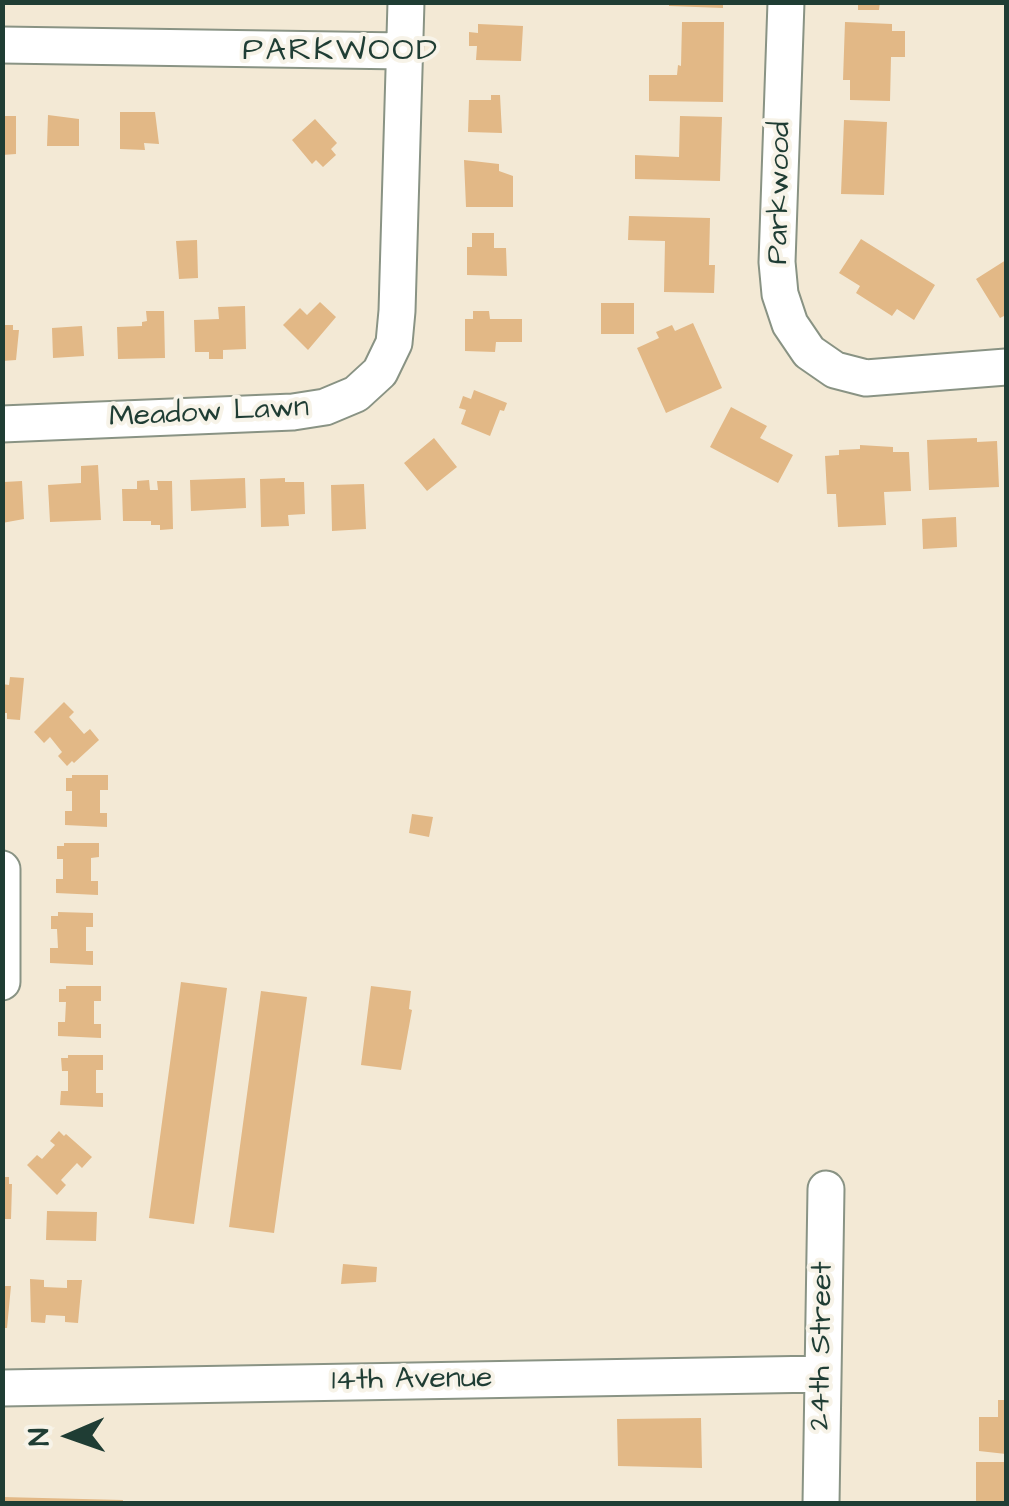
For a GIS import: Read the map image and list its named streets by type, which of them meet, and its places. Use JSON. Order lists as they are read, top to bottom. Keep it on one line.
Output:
{"streets":{"street":["Parkwood","Meadow Lawn","24th Street","14th Avenue"]},"crossings":[["24th Street","14th Avenue"]],"districts":["PARKWOOD"],"north":"left"}
